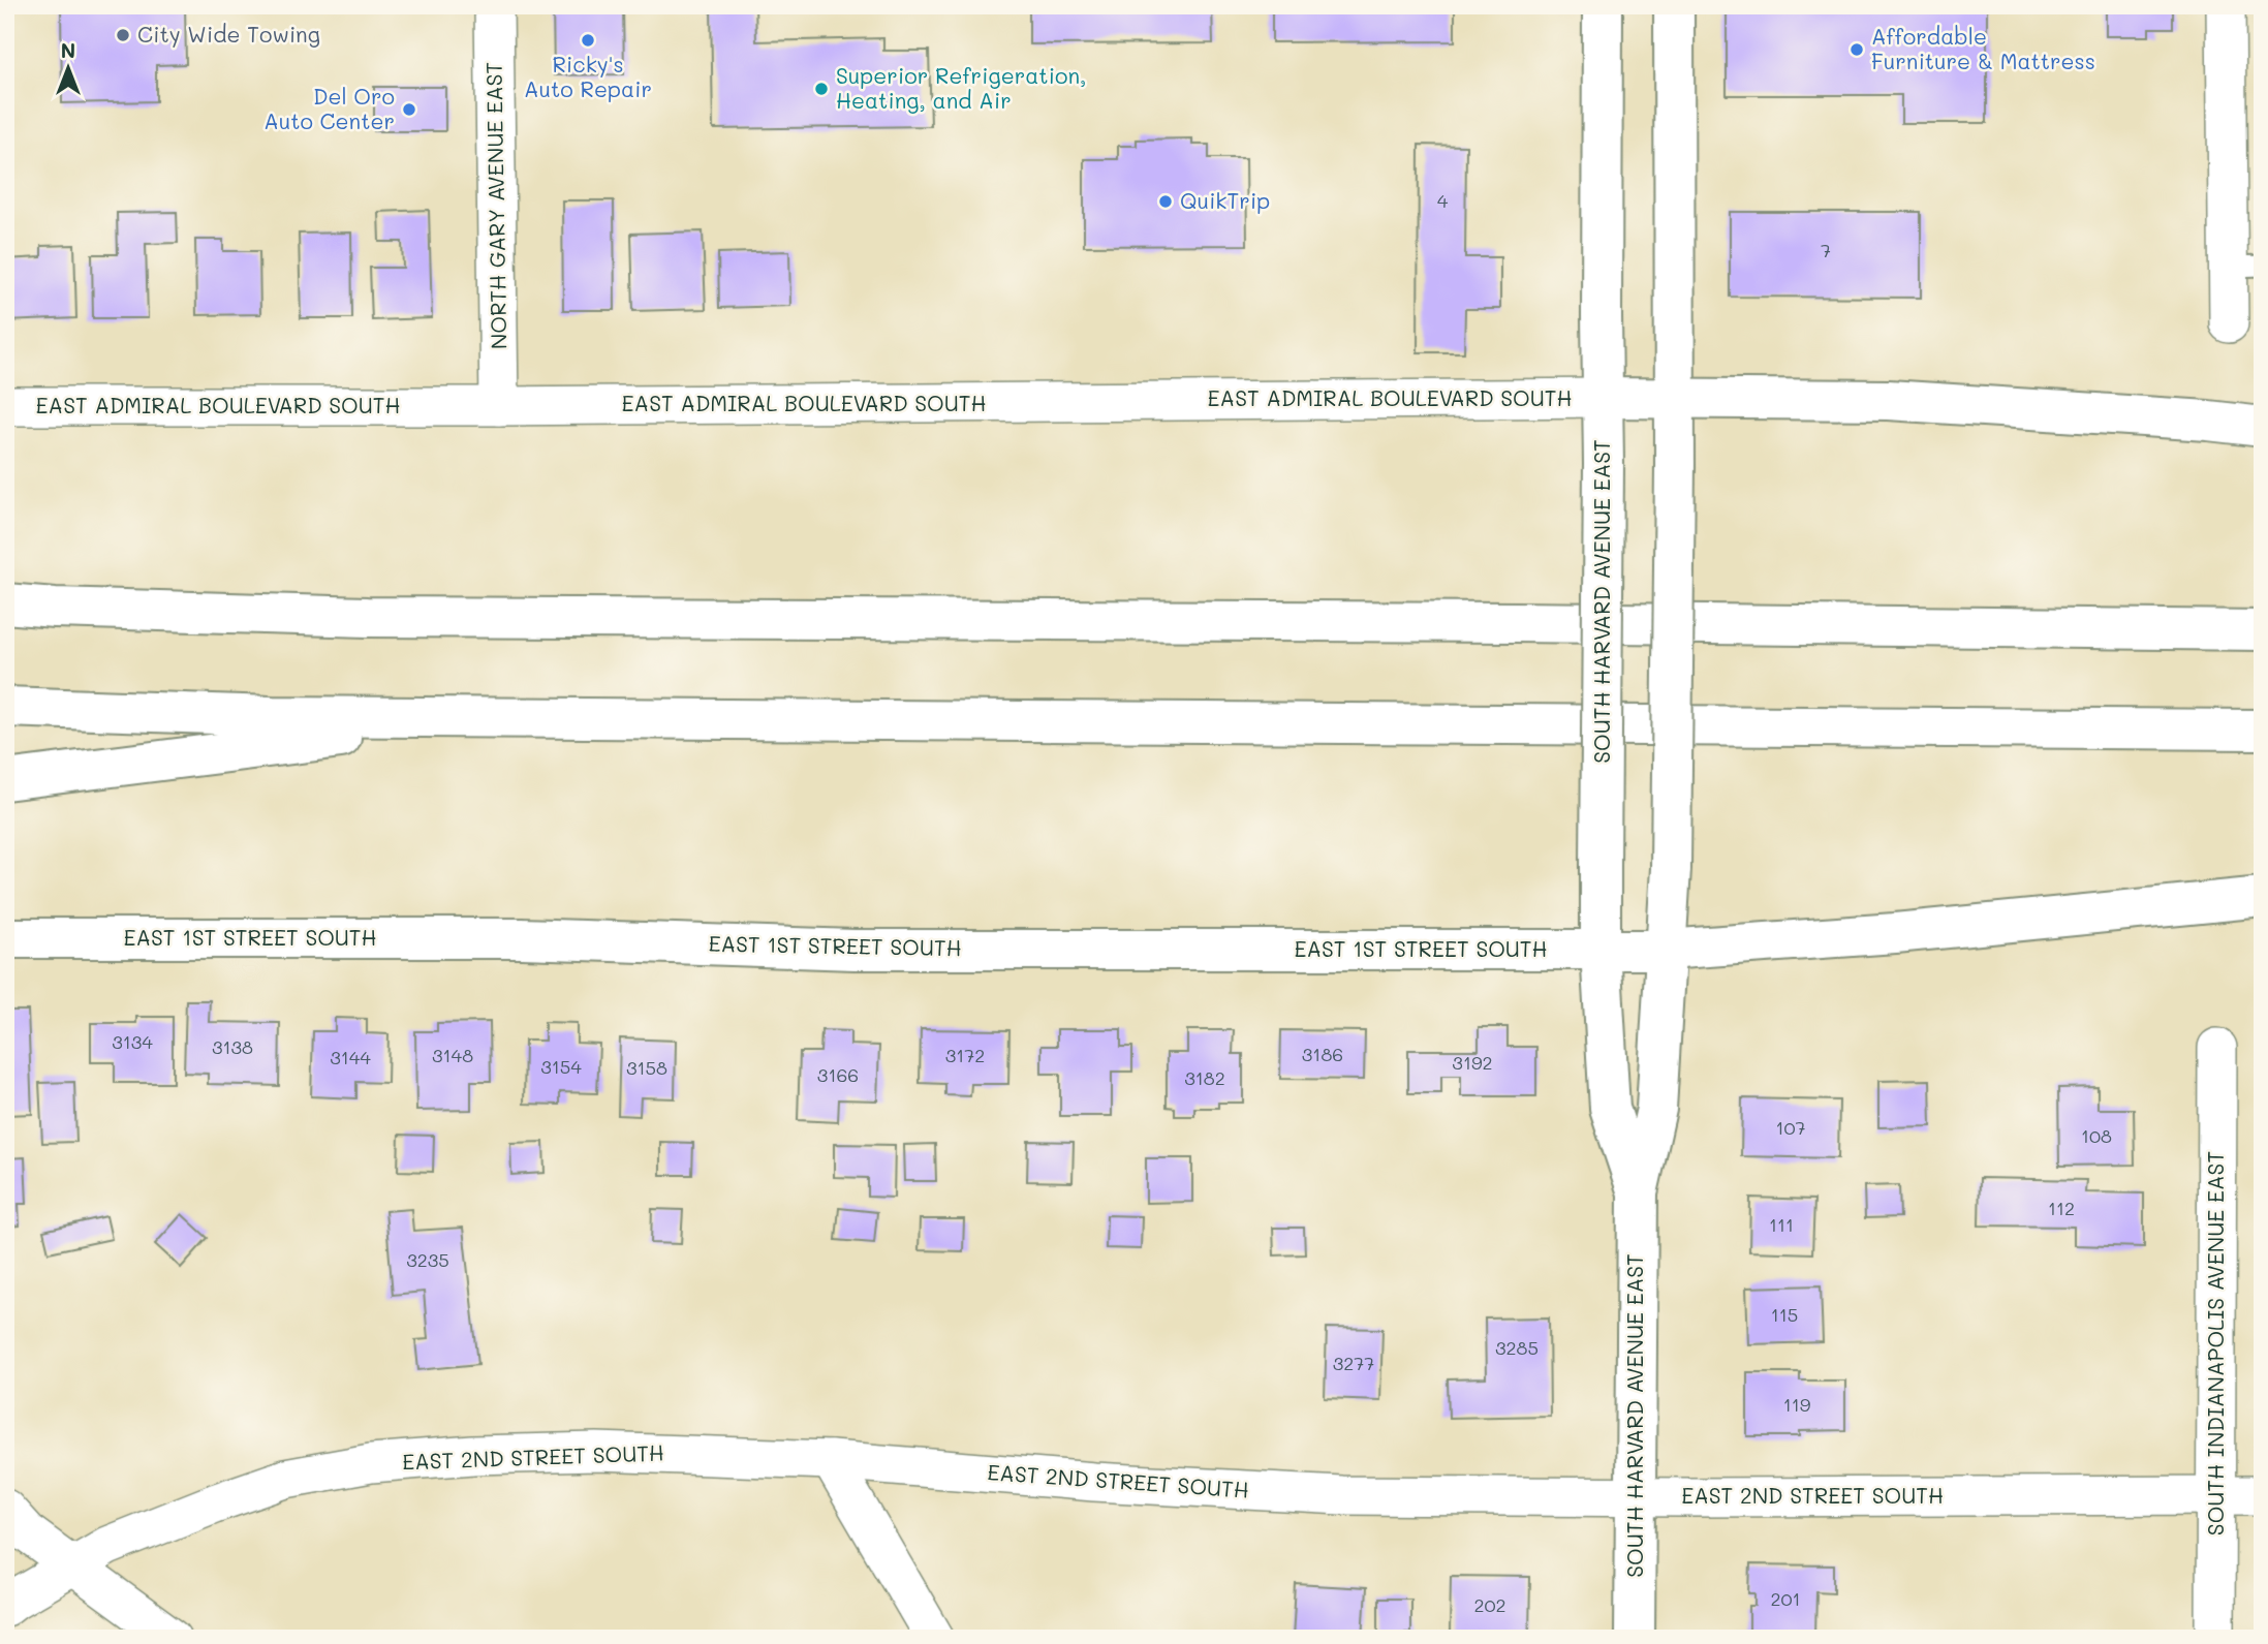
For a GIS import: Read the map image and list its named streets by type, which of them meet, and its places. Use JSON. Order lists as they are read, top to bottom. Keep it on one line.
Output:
{"streets":{"main road":["SOUTH HARVARD AVENUE EAST","EAST 1ST STREET SOUTH"],"street":["NORTH GARY AVENUE EAST","EAST ADMIRAL BOULEVARD SOUTH","SOUTH INDIANAPOLIS AVENUE EAST","EAST 2ND STREET SOUTH"]},"crossings":[["NORTH GARY AVENUE EAST","EAST ADMIRAL BOULEVARD SOUTH"],["EAST ADMIRAL BOULEVARD SOUTH","SOUTH HARVARD AVENUE EAST"],["SOUTH HARVARD AVENUE EAST","EAST 1ST STREET SOUTH"],["SOUTH HARVARD AVENUE EAST","EAST 2ND STREET SOUTH"],["SOUTH INDIANAPOLIS AVENUE EAST","EAST 2ND STREET SOUTH"]],"places":["City Wide Towing","Ricky's Auto Repair","Affordable Furniture & Mattress","Superior Refrigeration, Heating, and Air","Del Oro Auto Center","QuikTrip"],"house_numbers":["4","7","3134","3138","3186","3148","3172","3144","3192","3154","3158","3166","3182","107","108","112","111","3235","115","3285","3277","119","201","202"],"north":"top"}
